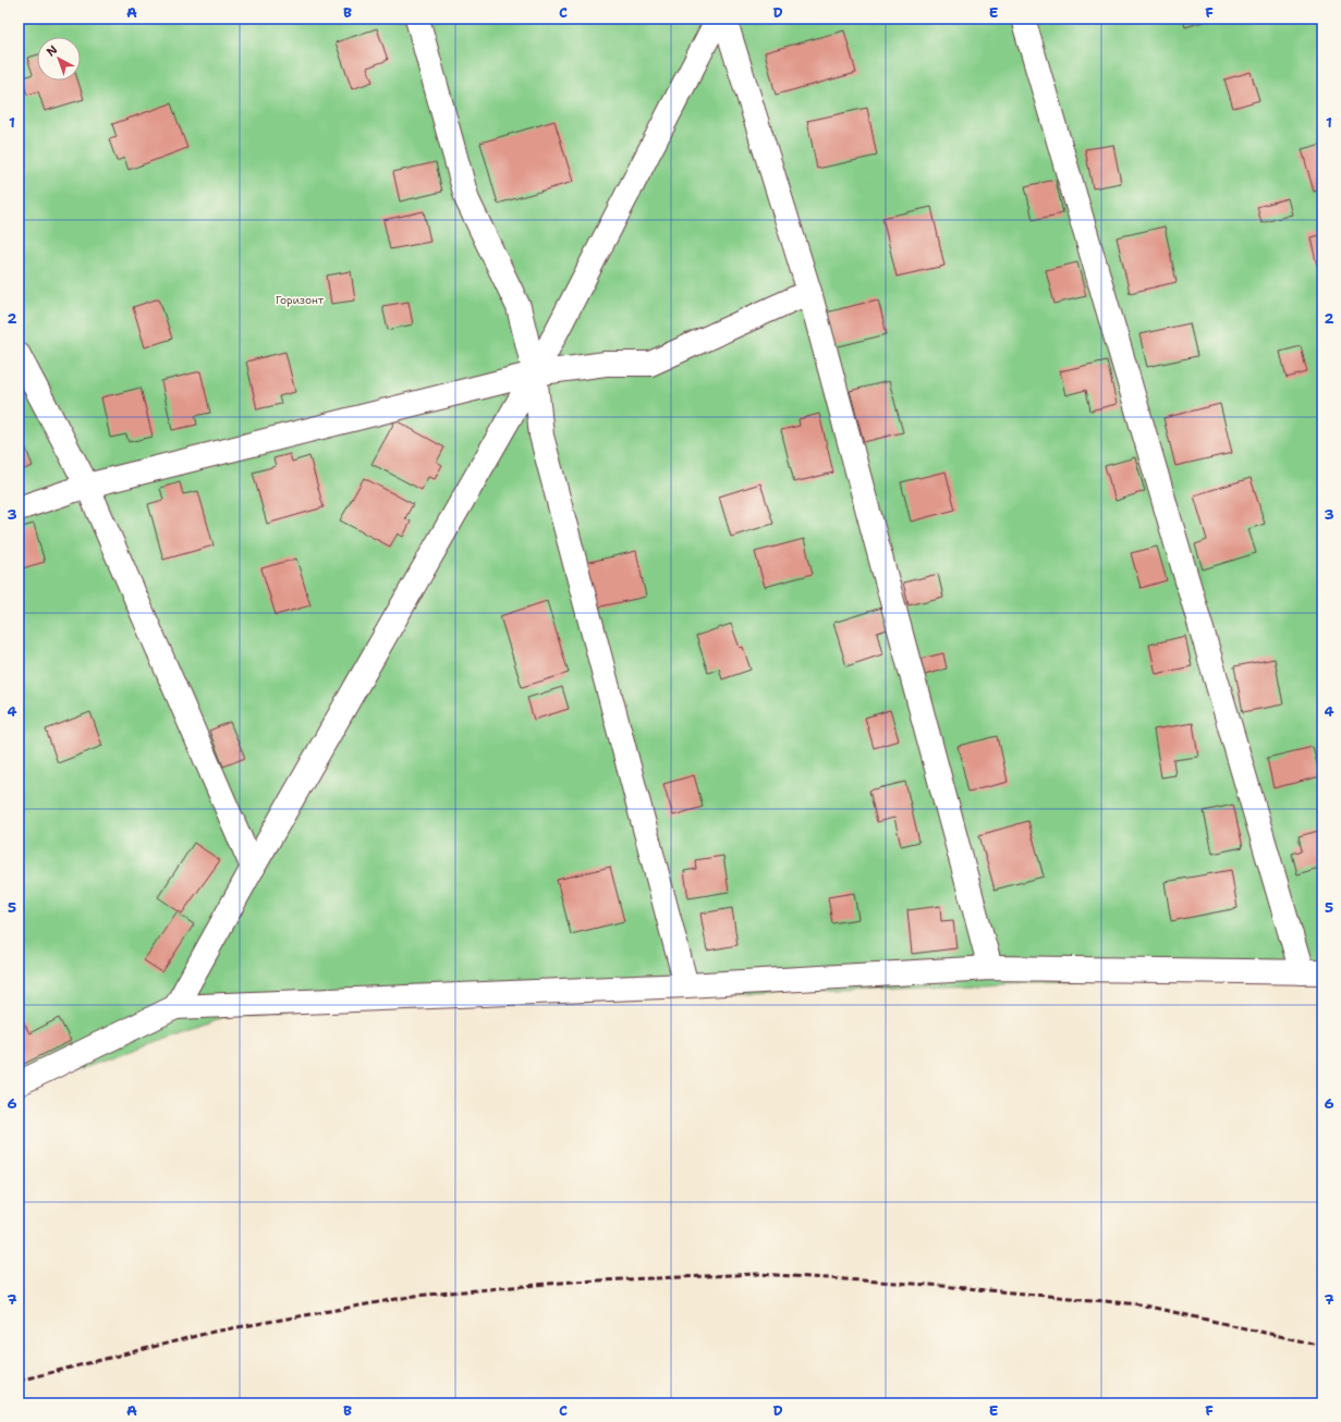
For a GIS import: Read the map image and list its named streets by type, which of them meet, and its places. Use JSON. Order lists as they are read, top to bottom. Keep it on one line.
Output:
{"parks":["Горизонт"],"north":"top left","grid":{"columns":["A","B","C","D","E","F"],"rows":["1","2","3","4","5","6","7"]}}
